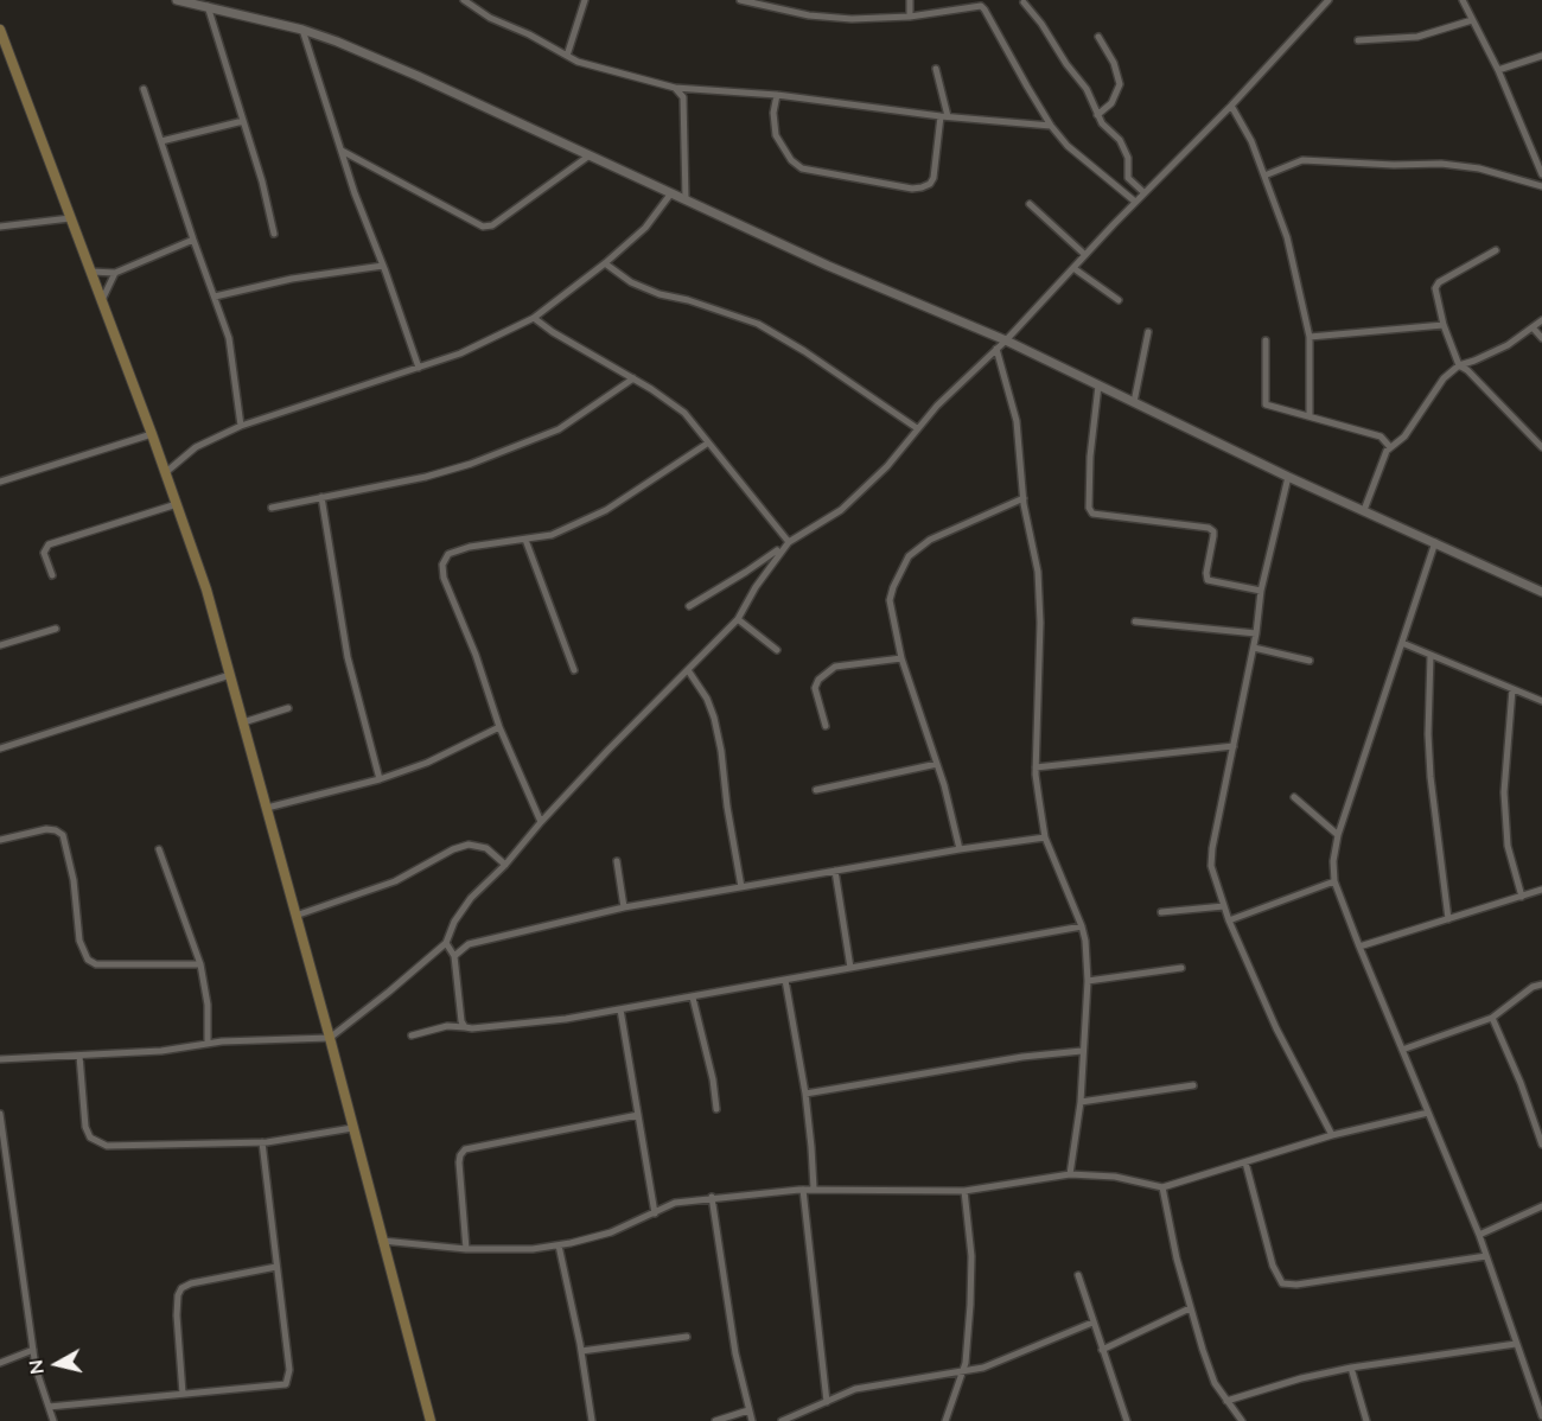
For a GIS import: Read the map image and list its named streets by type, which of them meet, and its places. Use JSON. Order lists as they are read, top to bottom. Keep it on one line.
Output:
{"north":"left"}
